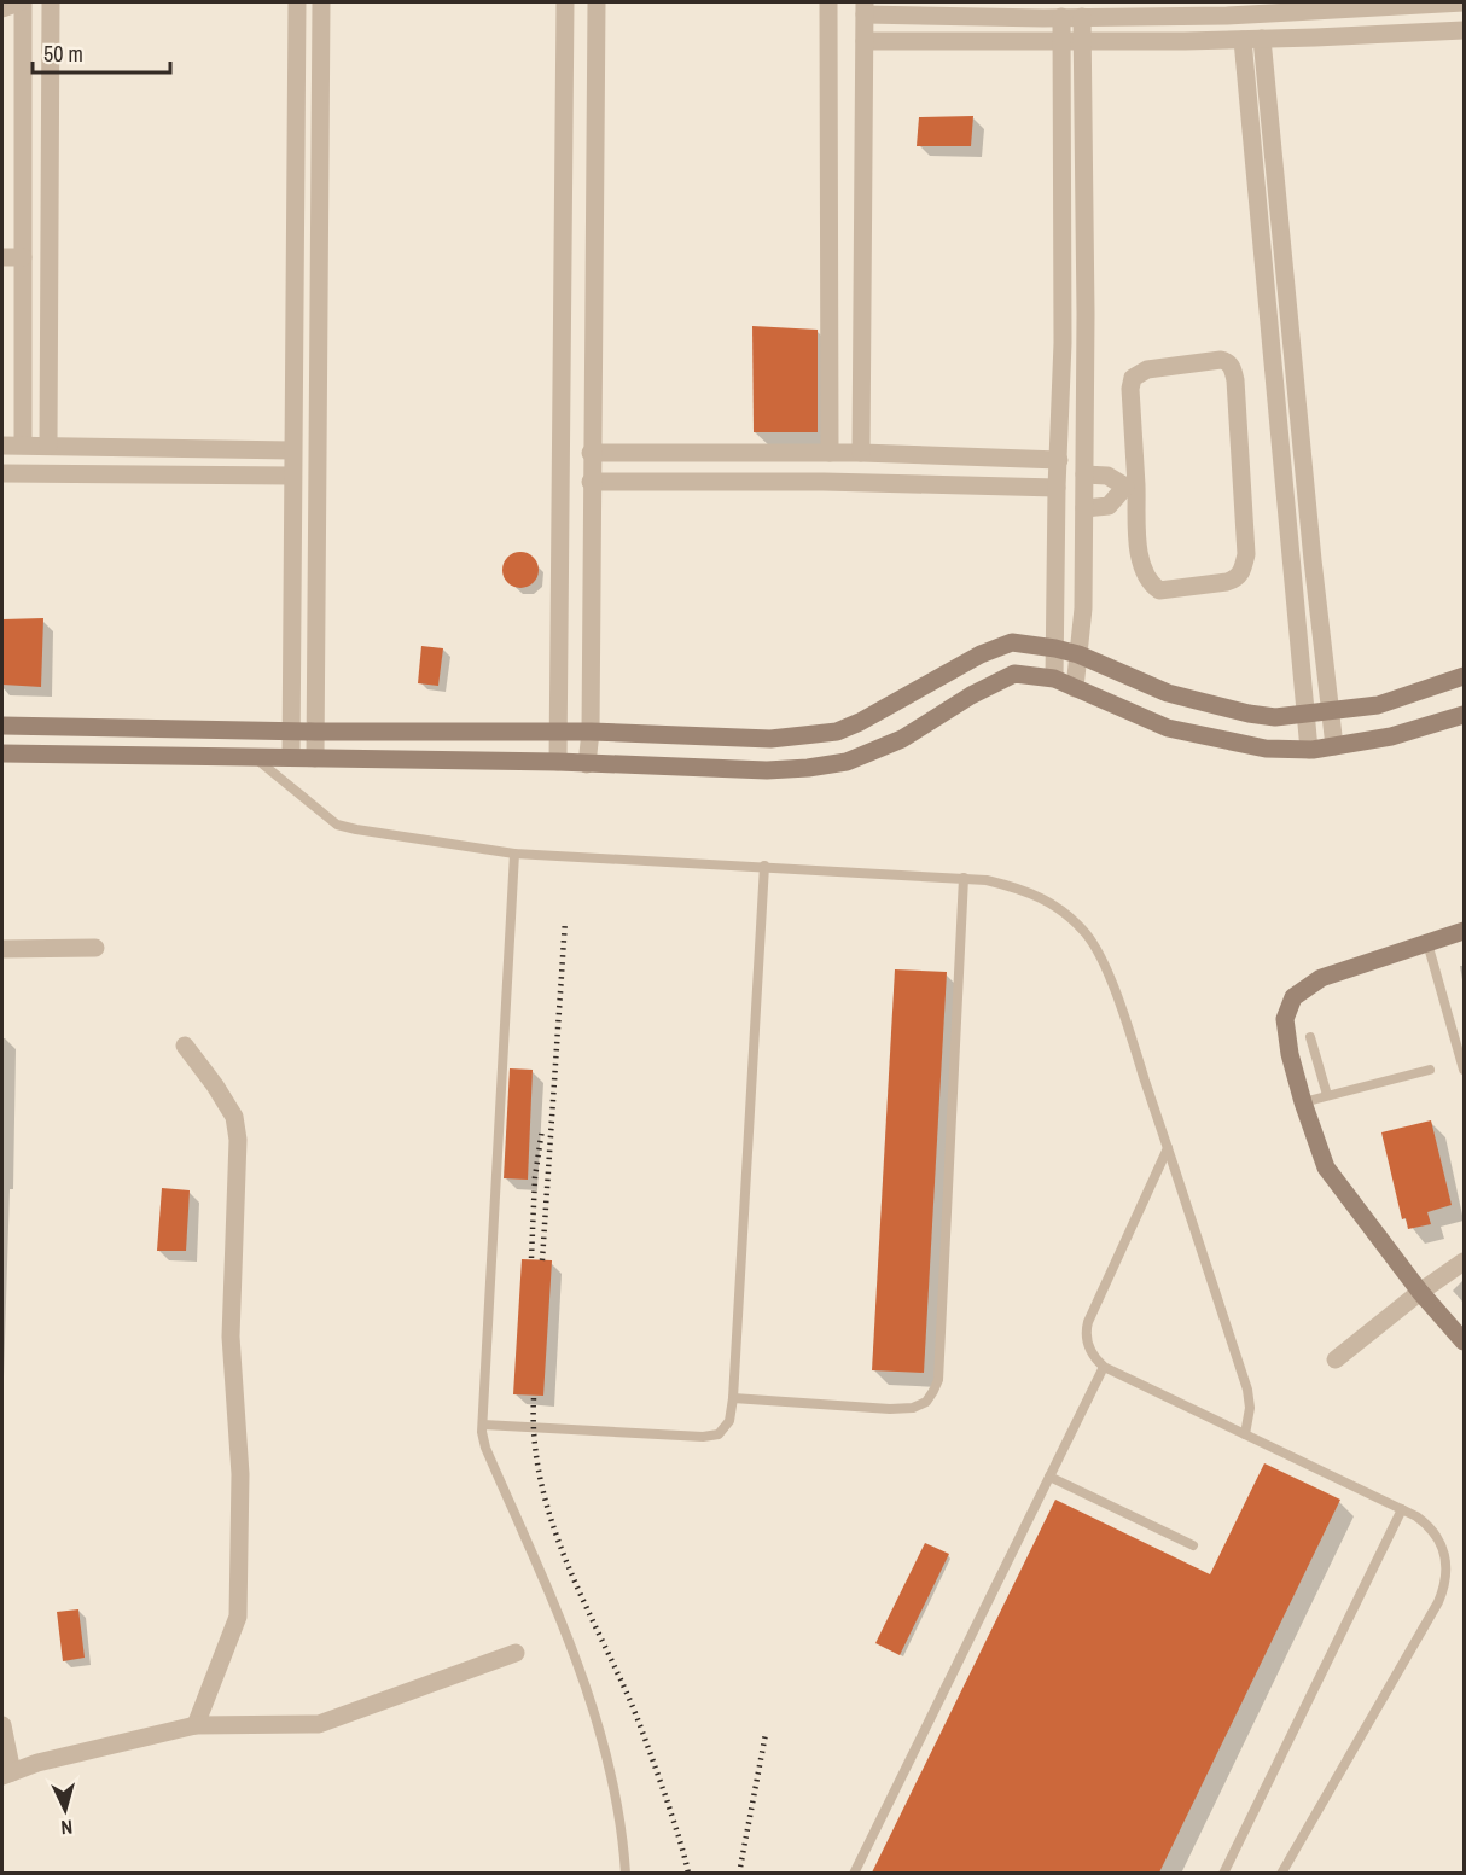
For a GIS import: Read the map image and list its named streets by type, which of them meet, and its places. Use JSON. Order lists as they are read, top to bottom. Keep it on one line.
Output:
{"scale_bar":"50 m","north":"bottom"}
